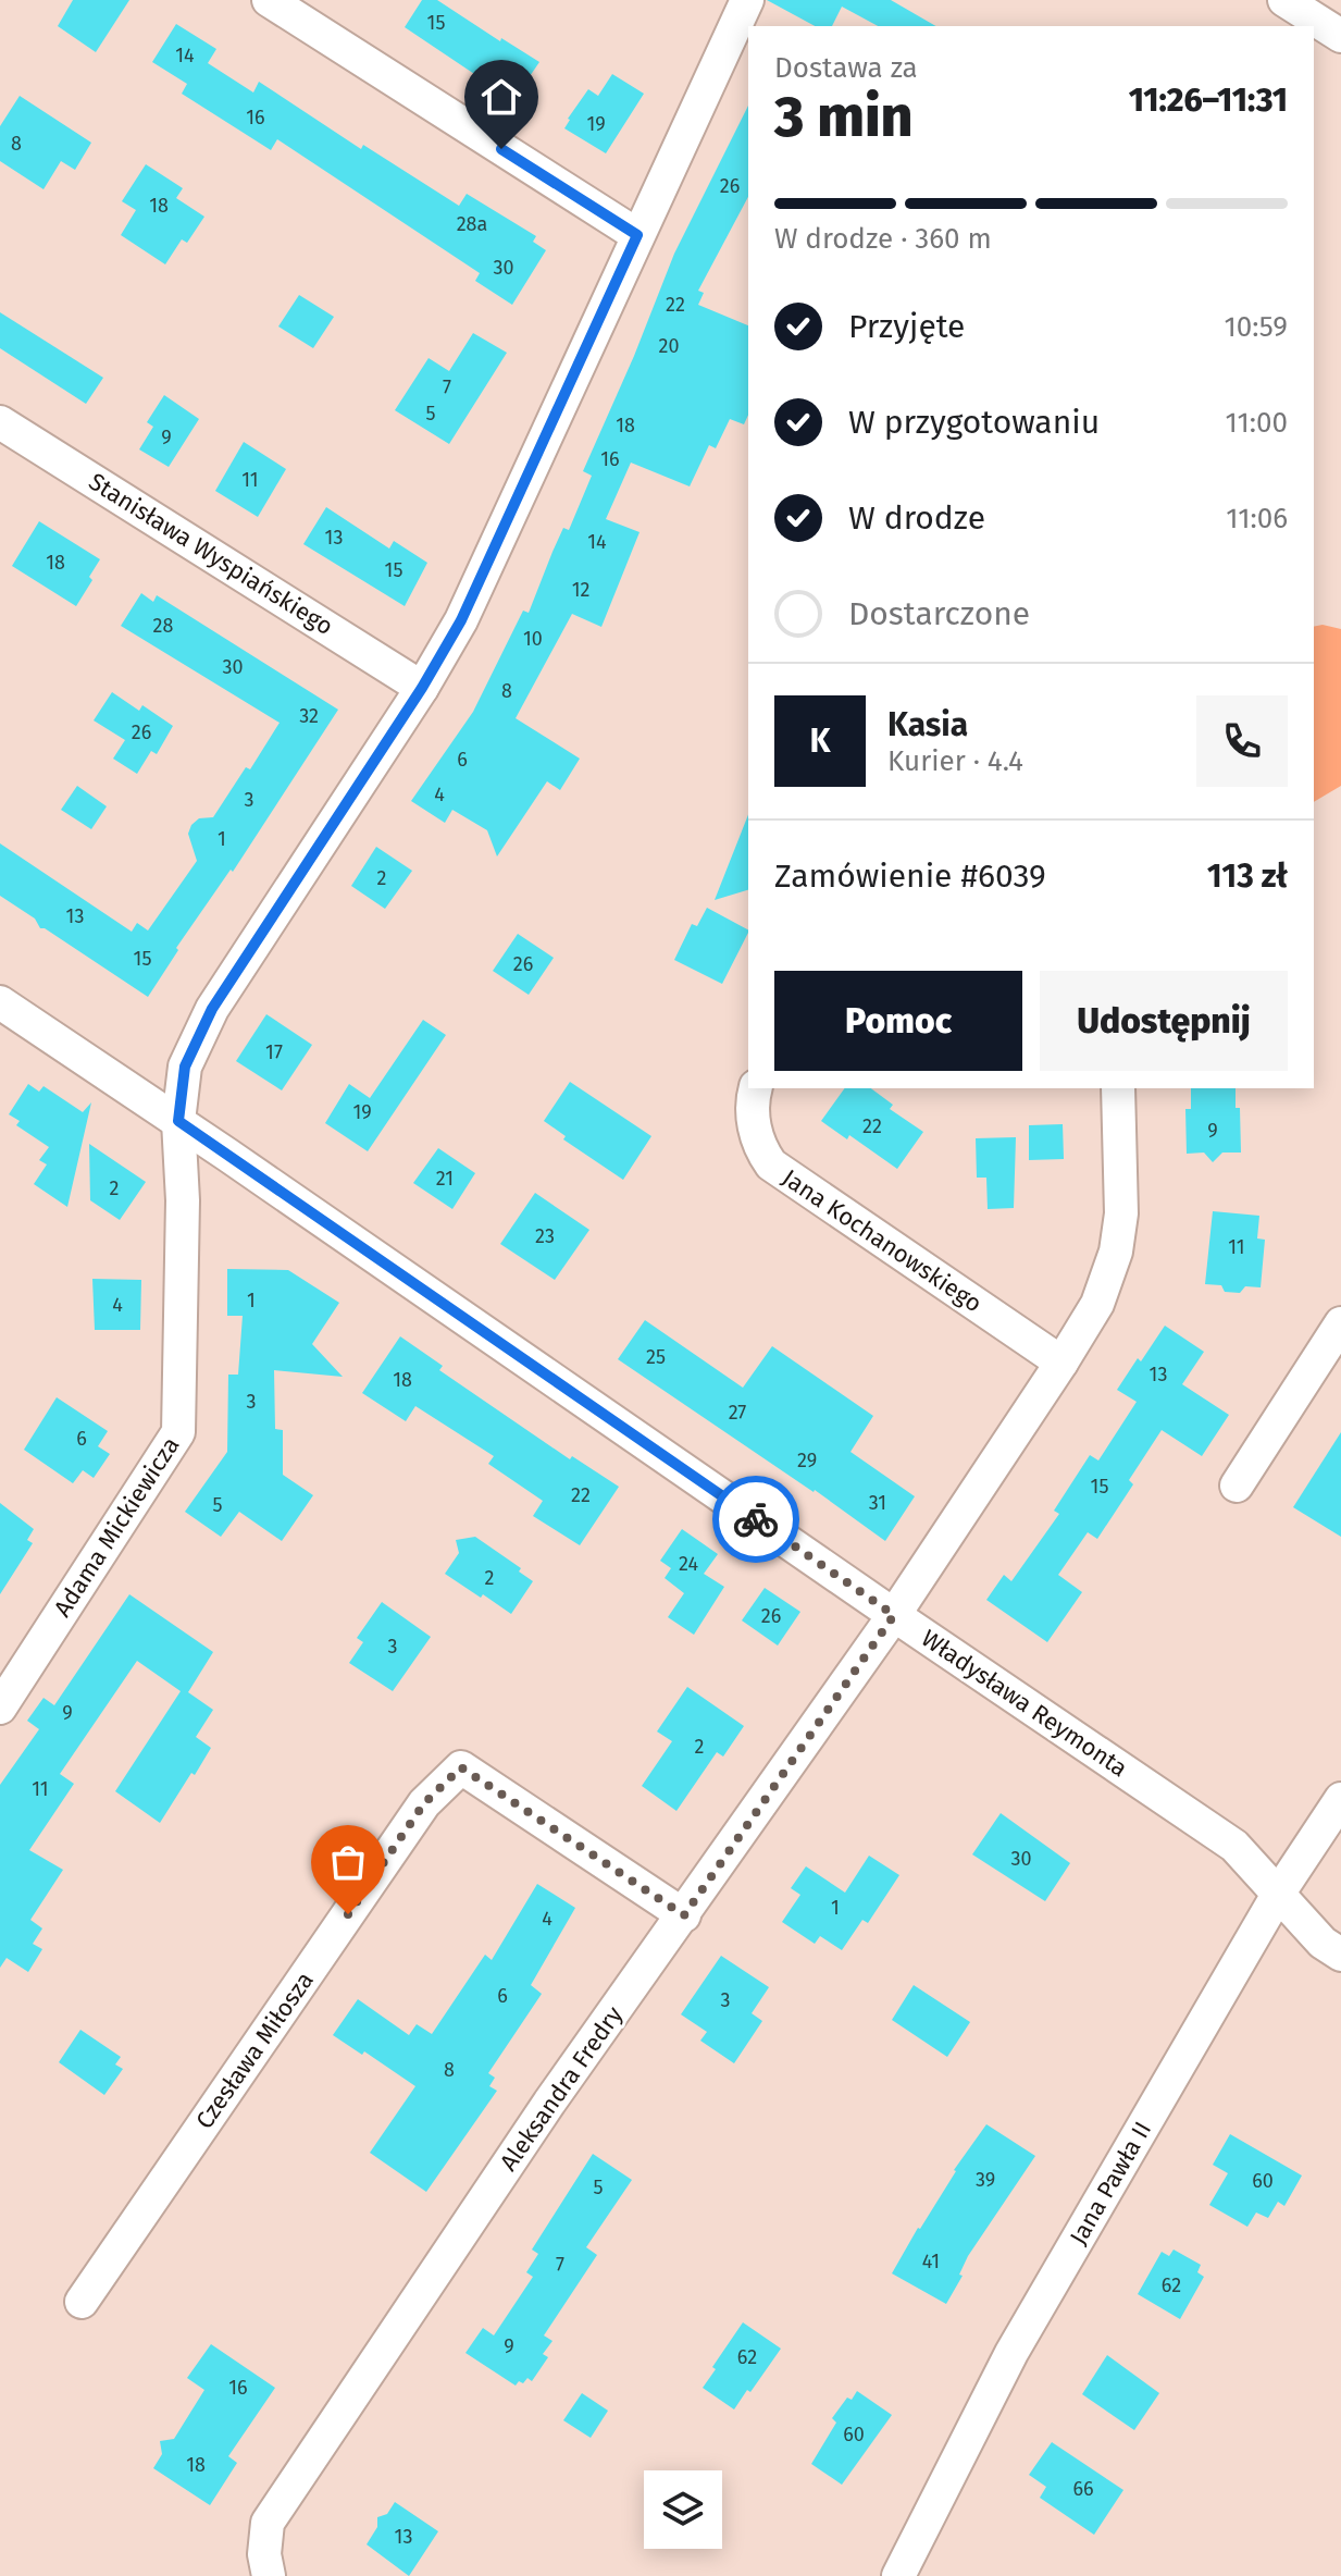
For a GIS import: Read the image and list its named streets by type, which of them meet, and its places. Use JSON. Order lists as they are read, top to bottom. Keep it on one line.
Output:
{"streets":{"street":["Stanisława Wyspiańskiego","Jana Kochanowskiego","Adama Mickiewicza","Władysława Reymonta","Czesława Miłosza","Aleksandra Fredry","Jana Pawła II"]},"crossings":[["Stanisława Wyspiańskiego","Adama Mickiewicza"],["Adama Mickiewicza","Władysława Reymonta"],["Władysława Reymonta","Aleksandra Fredry"],["Władysława Reymonta","Jana Pawła II"],["Czesława Miłosza","Aleksandra Fredry"]],"house_numbers":["15","14","16","19","8","26","18","28a","30","22","20","7","5","18","9","16","11","13","14","18","15","12","28","10","30","8","32","26","6","4","3","1","2","13","15","26","17","19","22","9","21","2","23","11","1","4","25","13","18","3","27","6","29","15","22","31","5","24","2","26","3","9","2","11","30","1","4","6","3","8","39","60","5","41","7","62","9","62","16","60","18","66","13"],"page":{"heading":["3 min","Dostawa za","11:26–11:31"],"panel":["Kasia","Kurier · 4.4","Zamówienie #6039","113 zł"],"bar":"W drodze · 360 m","list":[["Przyjęte","10:59"],["W przygotowaniu","11:00"],["W drodze","11:06"],"Dostarczone"],"round":"K","buttons":["Pomoc","Udostępnij"]}}
